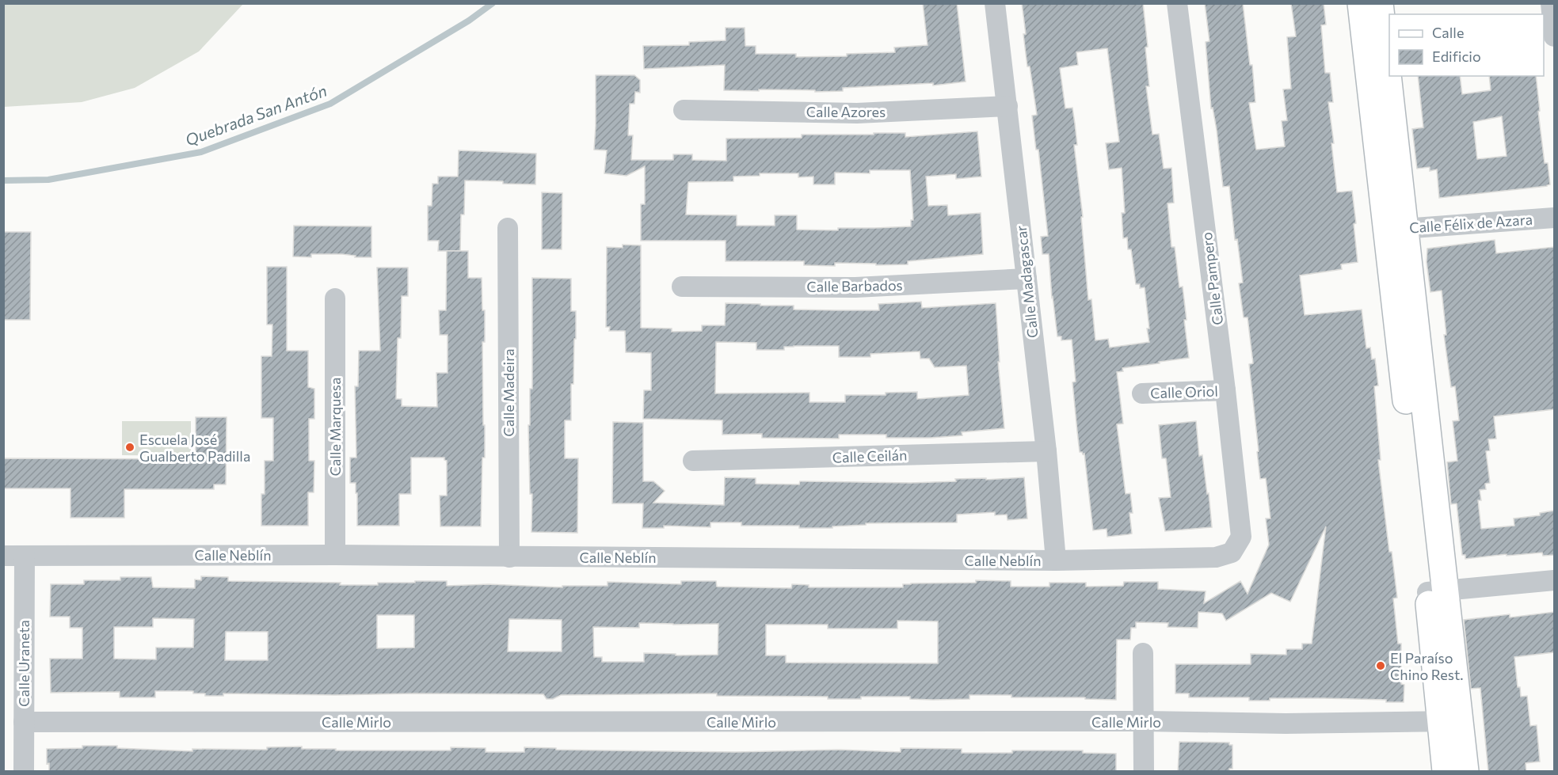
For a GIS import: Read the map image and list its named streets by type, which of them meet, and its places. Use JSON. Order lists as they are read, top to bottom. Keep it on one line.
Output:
{"streets":{"street":["Calle Azores","Calle Félix de Azara","Calle Pampero","Calle Madagascar","Calle Barbados","Calle Oriol","Calle Madeira","Calle Marquesa","Calle Ceilán","Calle Neblín","Calle Uraneta","Calle Mirlo"]},"crossings":[["Calle Azores","Calle Madagascar"],["Calle Pampero","Calle Oriol"],["Calle Pampero","Calle Neblín"],["Calle Madagascar","Calle Barbados"],["Calle Madagascar","Calle Ceilán"],["Calle Madagascar","Calle Neblín"],["Calle Madeira","Calle Neblín"],["Calle Marquesa","Calle Neblín"],["Calle Neblín","Calle Uraneta"],["Calle Uraneta","Calle Mirlo"]],"water":["Quebrada San Antón"],"places":["Escuela José Gualberto Padilla","El Paraíso Chino Rest."],"legend":["Calle","Edificio"]}
